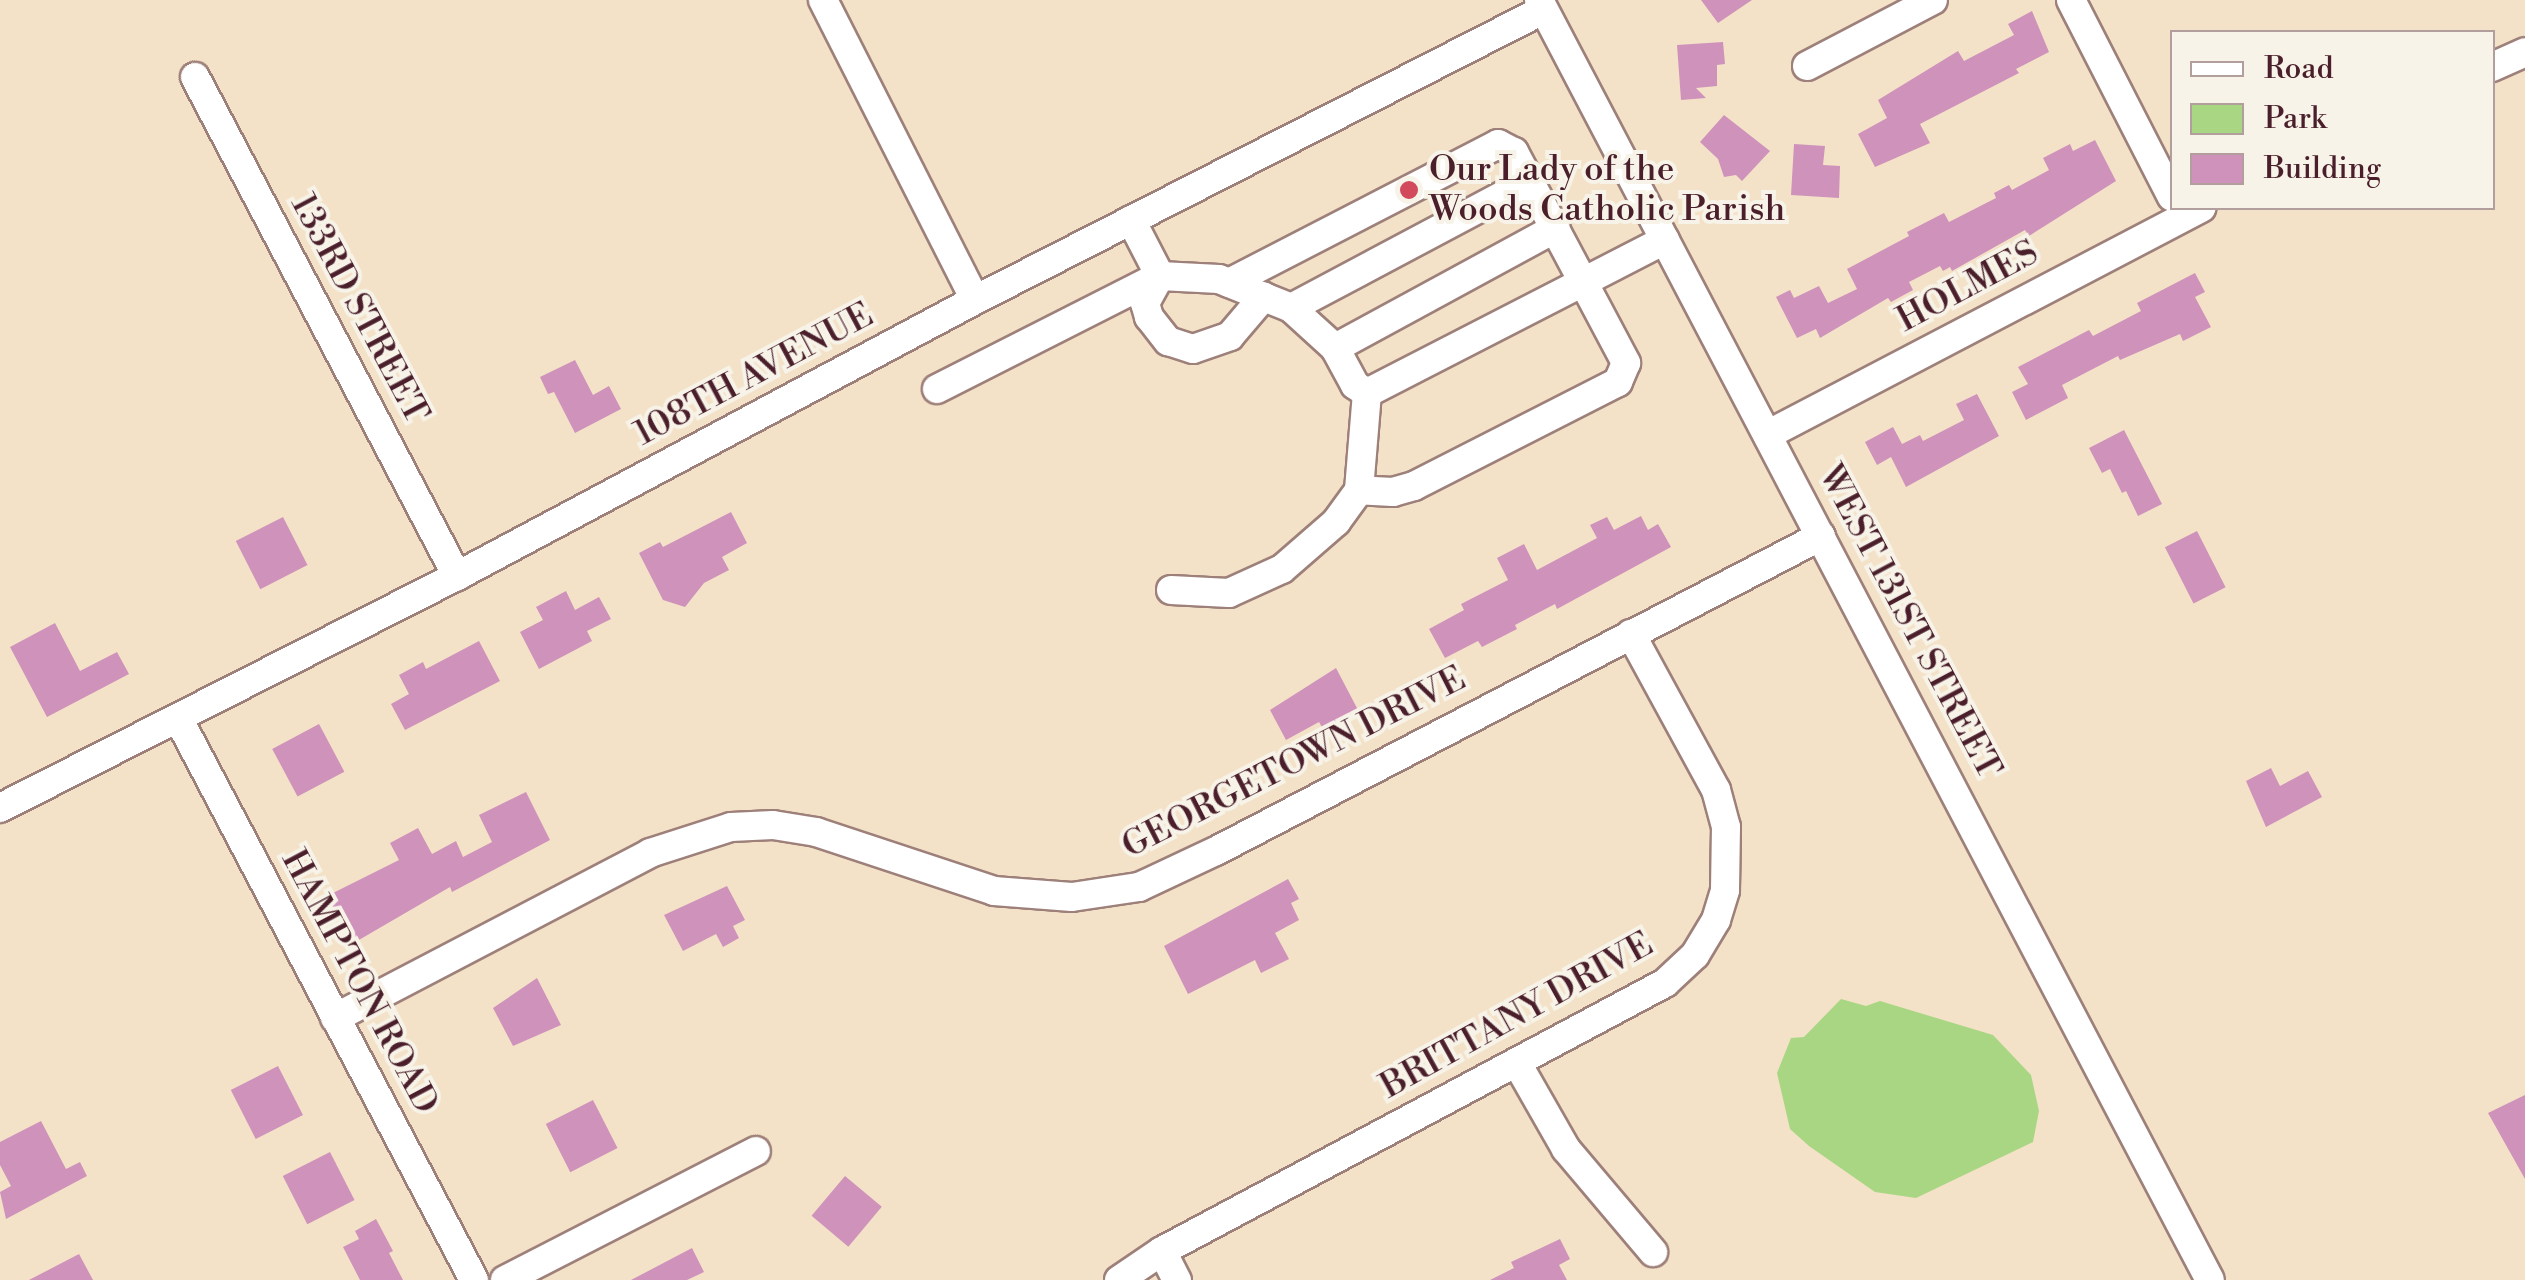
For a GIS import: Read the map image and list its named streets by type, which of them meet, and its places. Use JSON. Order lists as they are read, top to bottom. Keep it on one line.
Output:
{"streets":{"street":["HOLMES","133RD STREET","108TH AVENUE","WEST 131ST STREET","GEORGETOWN DRIVE","HAMPTON ROAD","BRITTANY DRIVE"]},"crossings":[["HOLMES","WEST 131ST STREET"],["133RD STREET","108TH AVENUE"],["108TH AVENUE","WEST 131ST STREET"],["108TH AVENUE","HAMPTON ROAD"],["WEST 131ST STREET","GEORGETOWN DRIVE"],["GEORGETOWN DRIVE","HAMPTON ROAD"],["GEORGETOWN DRIVE","BRITTANY DRIVE"]],"places":["Our Lady of the Woods Catholic Parish"],"legend":["Road","Park","Building"]}
